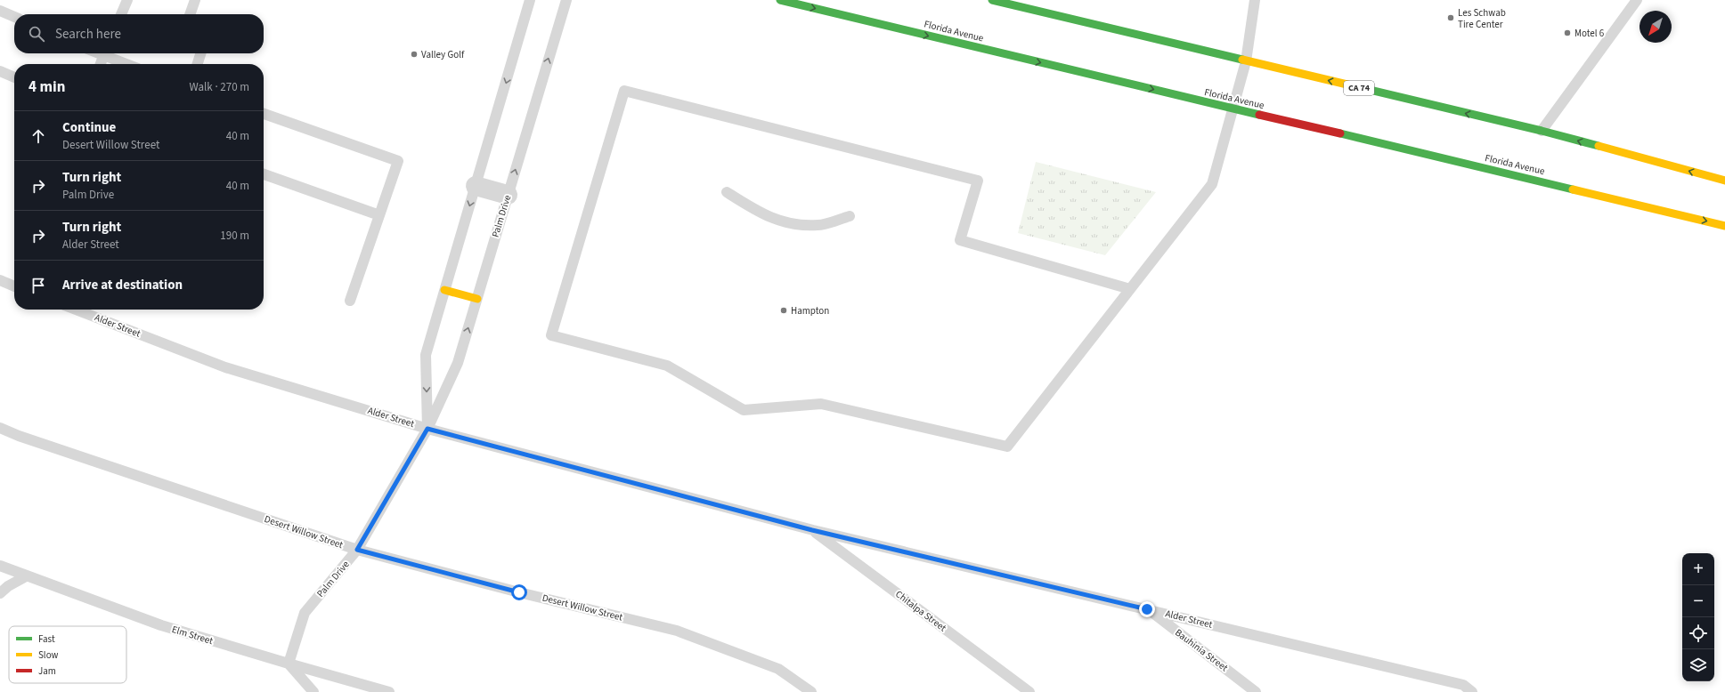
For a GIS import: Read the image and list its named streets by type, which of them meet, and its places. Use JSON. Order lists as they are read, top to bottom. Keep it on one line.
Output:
{"streets":{"main road":["Florida Avenue","CA 74"],"lane":["Palm Drive","Alder Street","Desert Willow Street","Chitalpa Street","Elm Street","Bauhinia Street"]},"crossings":[["Palm Drive","Alder Street"],["Palm Drive","Desert Willow Street"],["Palm Drive","Elm Street"],["Alder Street","Chitalpa Street"],["Alder Street","Bauhinia Street"]],"places":["Les Schwab Tire Center","Motel 6","Valley Golf","Hampton"],"legend":["Fast","Slow","Jam"],"north":"bottom left","page":{"search":"Search here","heading":["4 min","Walk · 270 m"],"list":[["Continue","Desert Willow Street","40 m"],["Turn right","Palm Drive","40 m"],["Turn right","Alder Street","190 m"],"Arrive at destination"],"map_buttons":["+","−"]}}
